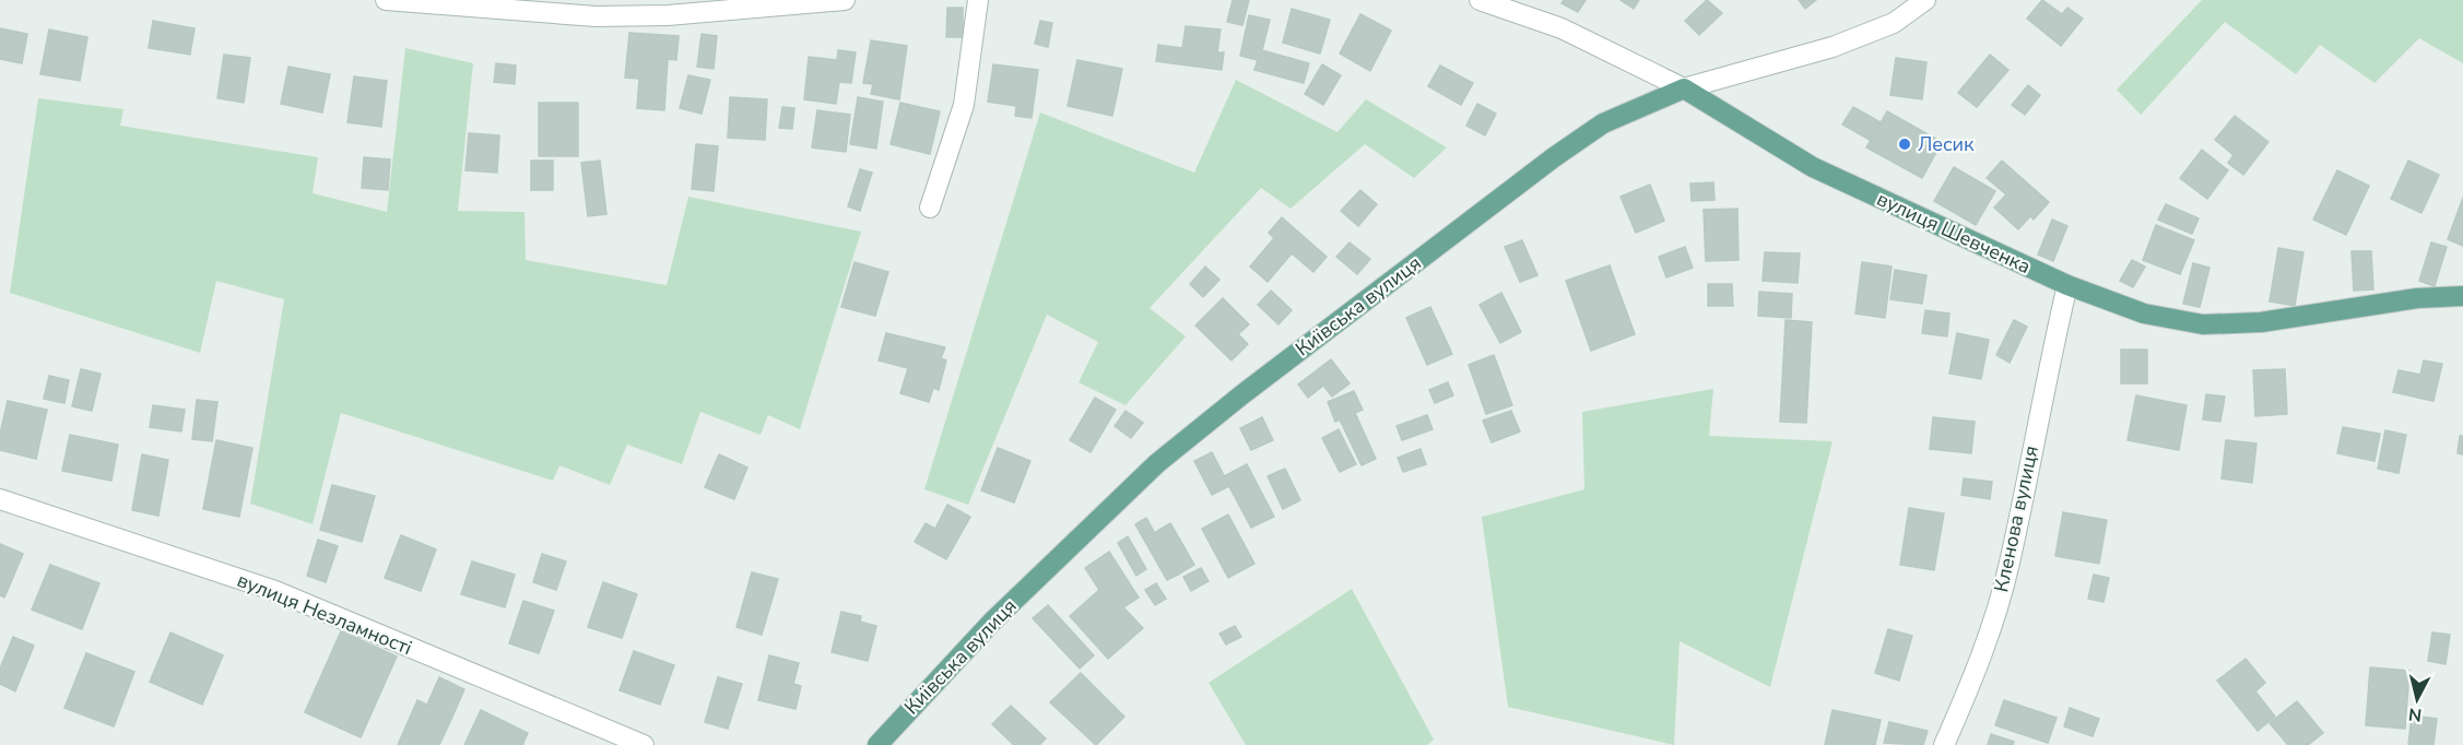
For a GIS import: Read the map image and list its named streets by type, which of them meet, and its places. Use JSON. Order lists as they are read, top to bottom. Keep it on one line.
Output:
{"streets":{"main road":["вулиця Шевченка","Київська вулиця"],"street":["Кленова вулиця","вулиця Незламності"]},"crossings":[["вулиця Шевченка","Київська вулиця"],["вулиця Шевченка","Кленова вулиця"]],"places":["Лесик"],"north":"bottom"}
